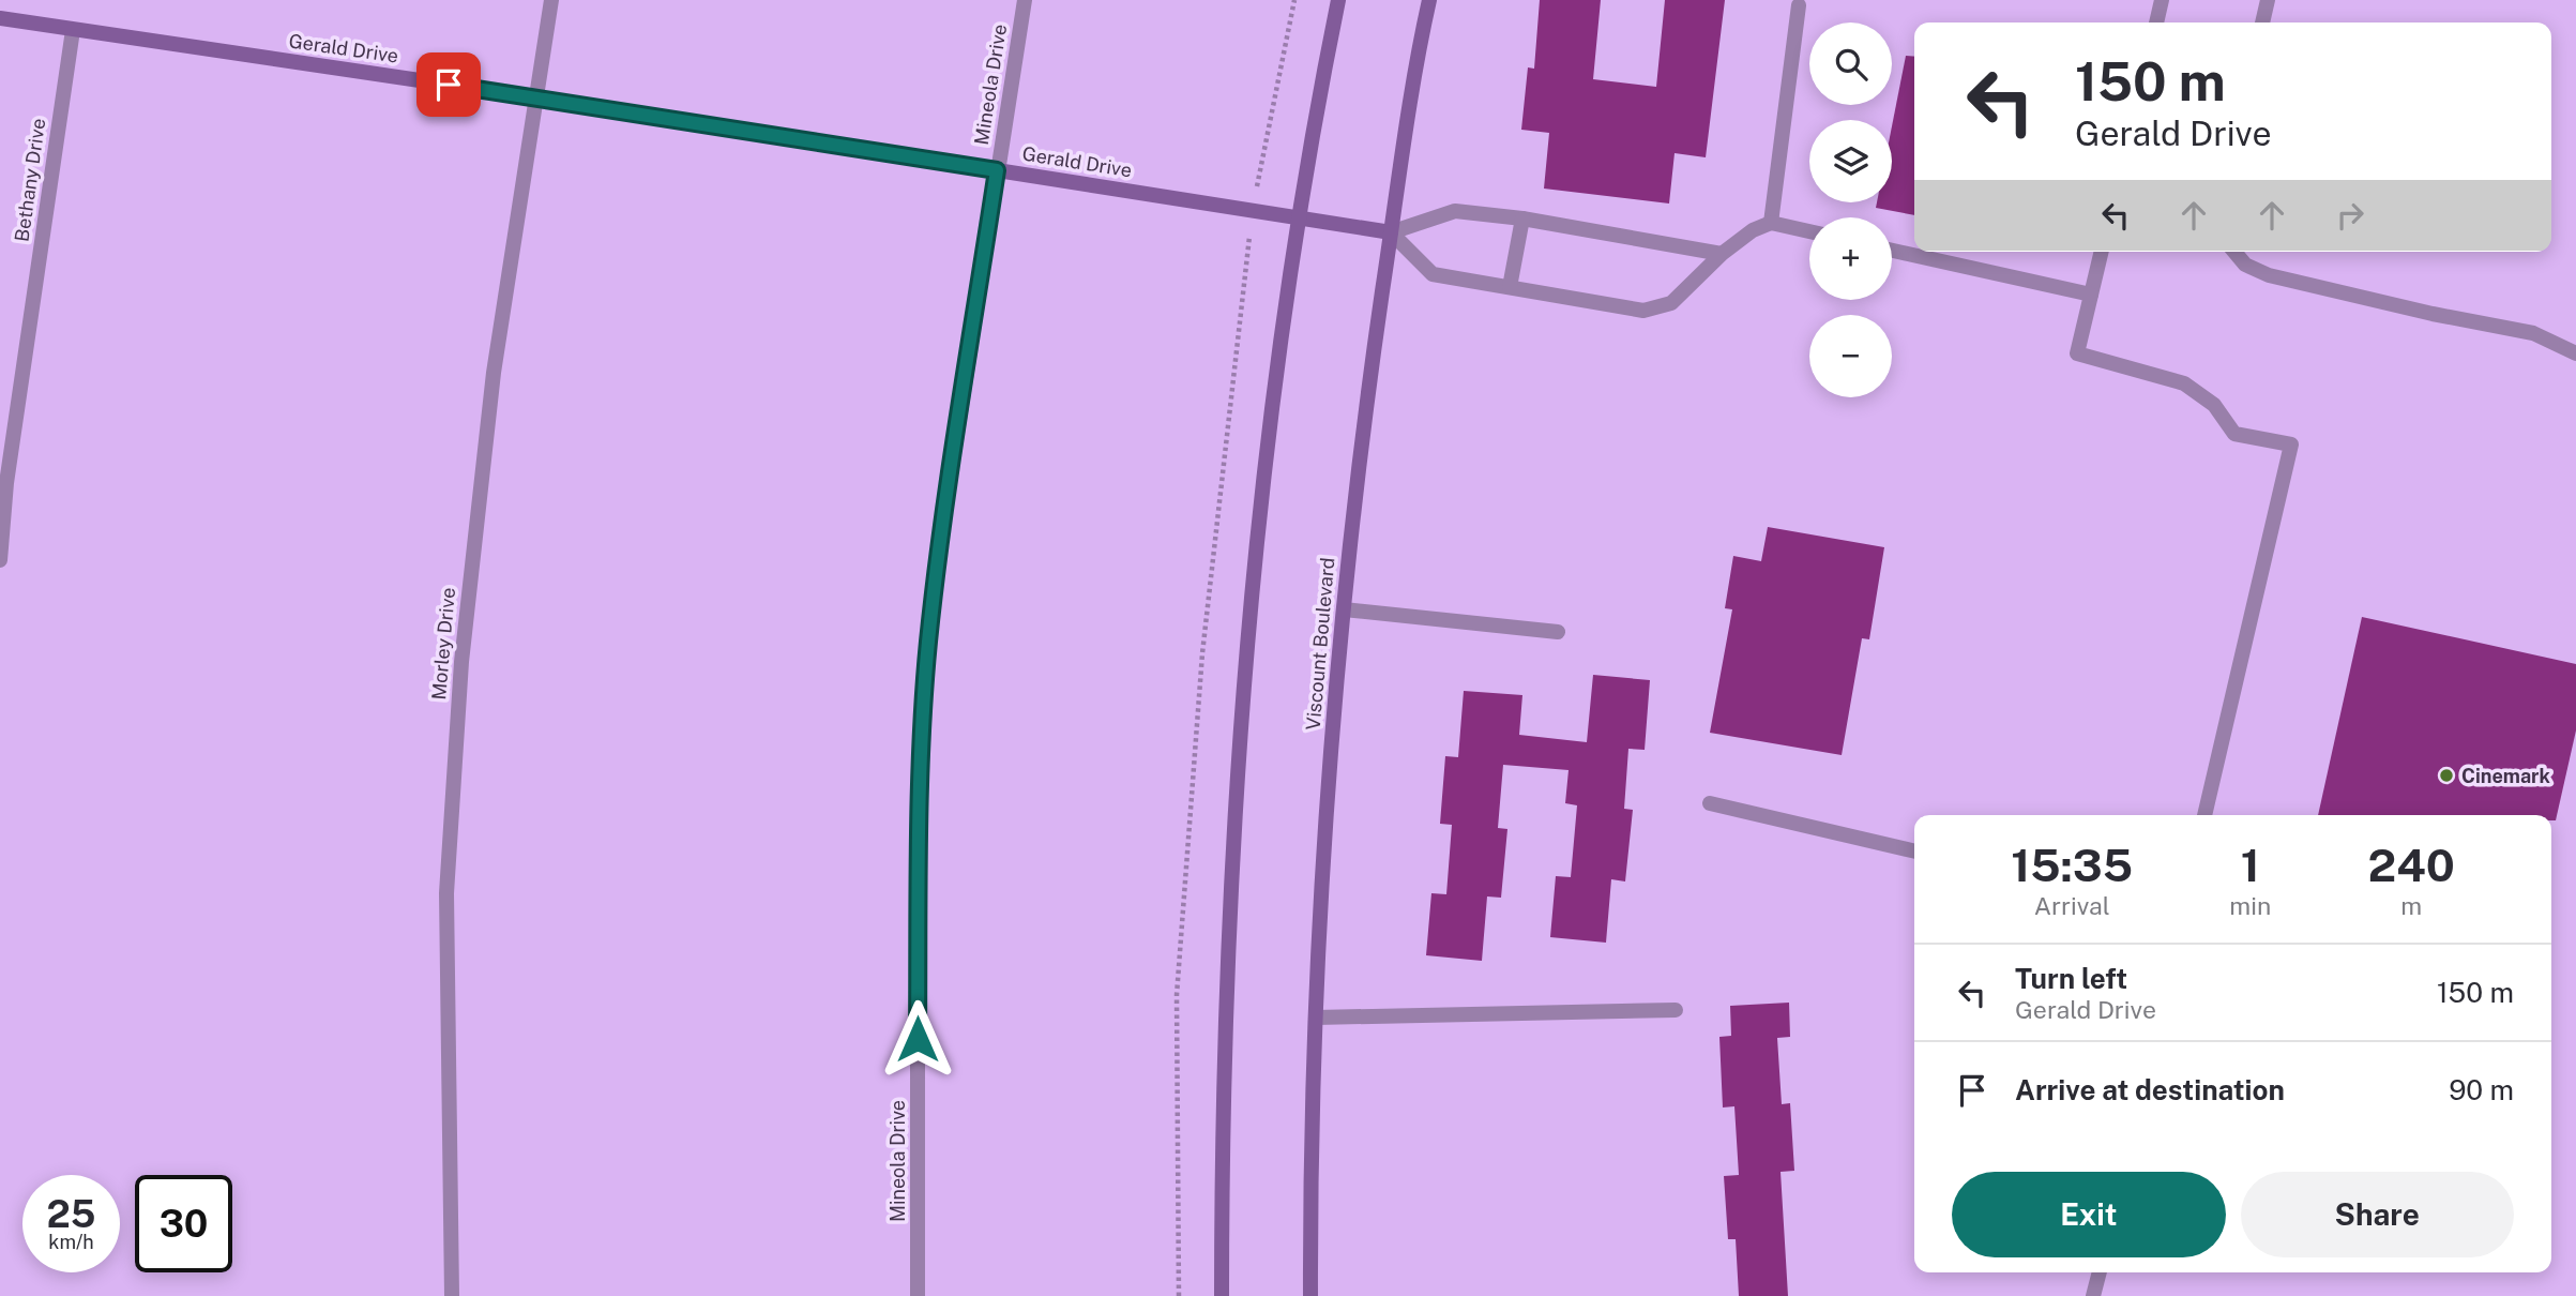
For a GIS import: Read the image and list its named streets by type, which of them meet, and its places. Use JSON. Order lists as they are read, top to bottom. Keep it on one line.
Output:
{"streets":{"main road":["Gerald Drive","Viscount Boulevard"],"street":["Mineola Drive","Bethany Drive","Morley Drive"]},"crossings":[["Gerald Drive","Mineola Drive"],["Gerald Drive","Bethany Drive"],["Gerald Drive","Morley Drive"],["Gerald Drive","Viscount Boulevard"]],"places":["Cinemark"],"page":{"map_buttons":["+","−"],"turn":["150 m","Gerald Drive"],"eta":["15:35","Arrival","1","min","240","m"],"list":[{"name":"Turn left","note":"Gerald Drive","value":"150 m"},{"name":"Arrive at destination","value":"90 m"}],"buttons":["Exit","Share"],"speed":"25 km/h","limit":"30"}}
